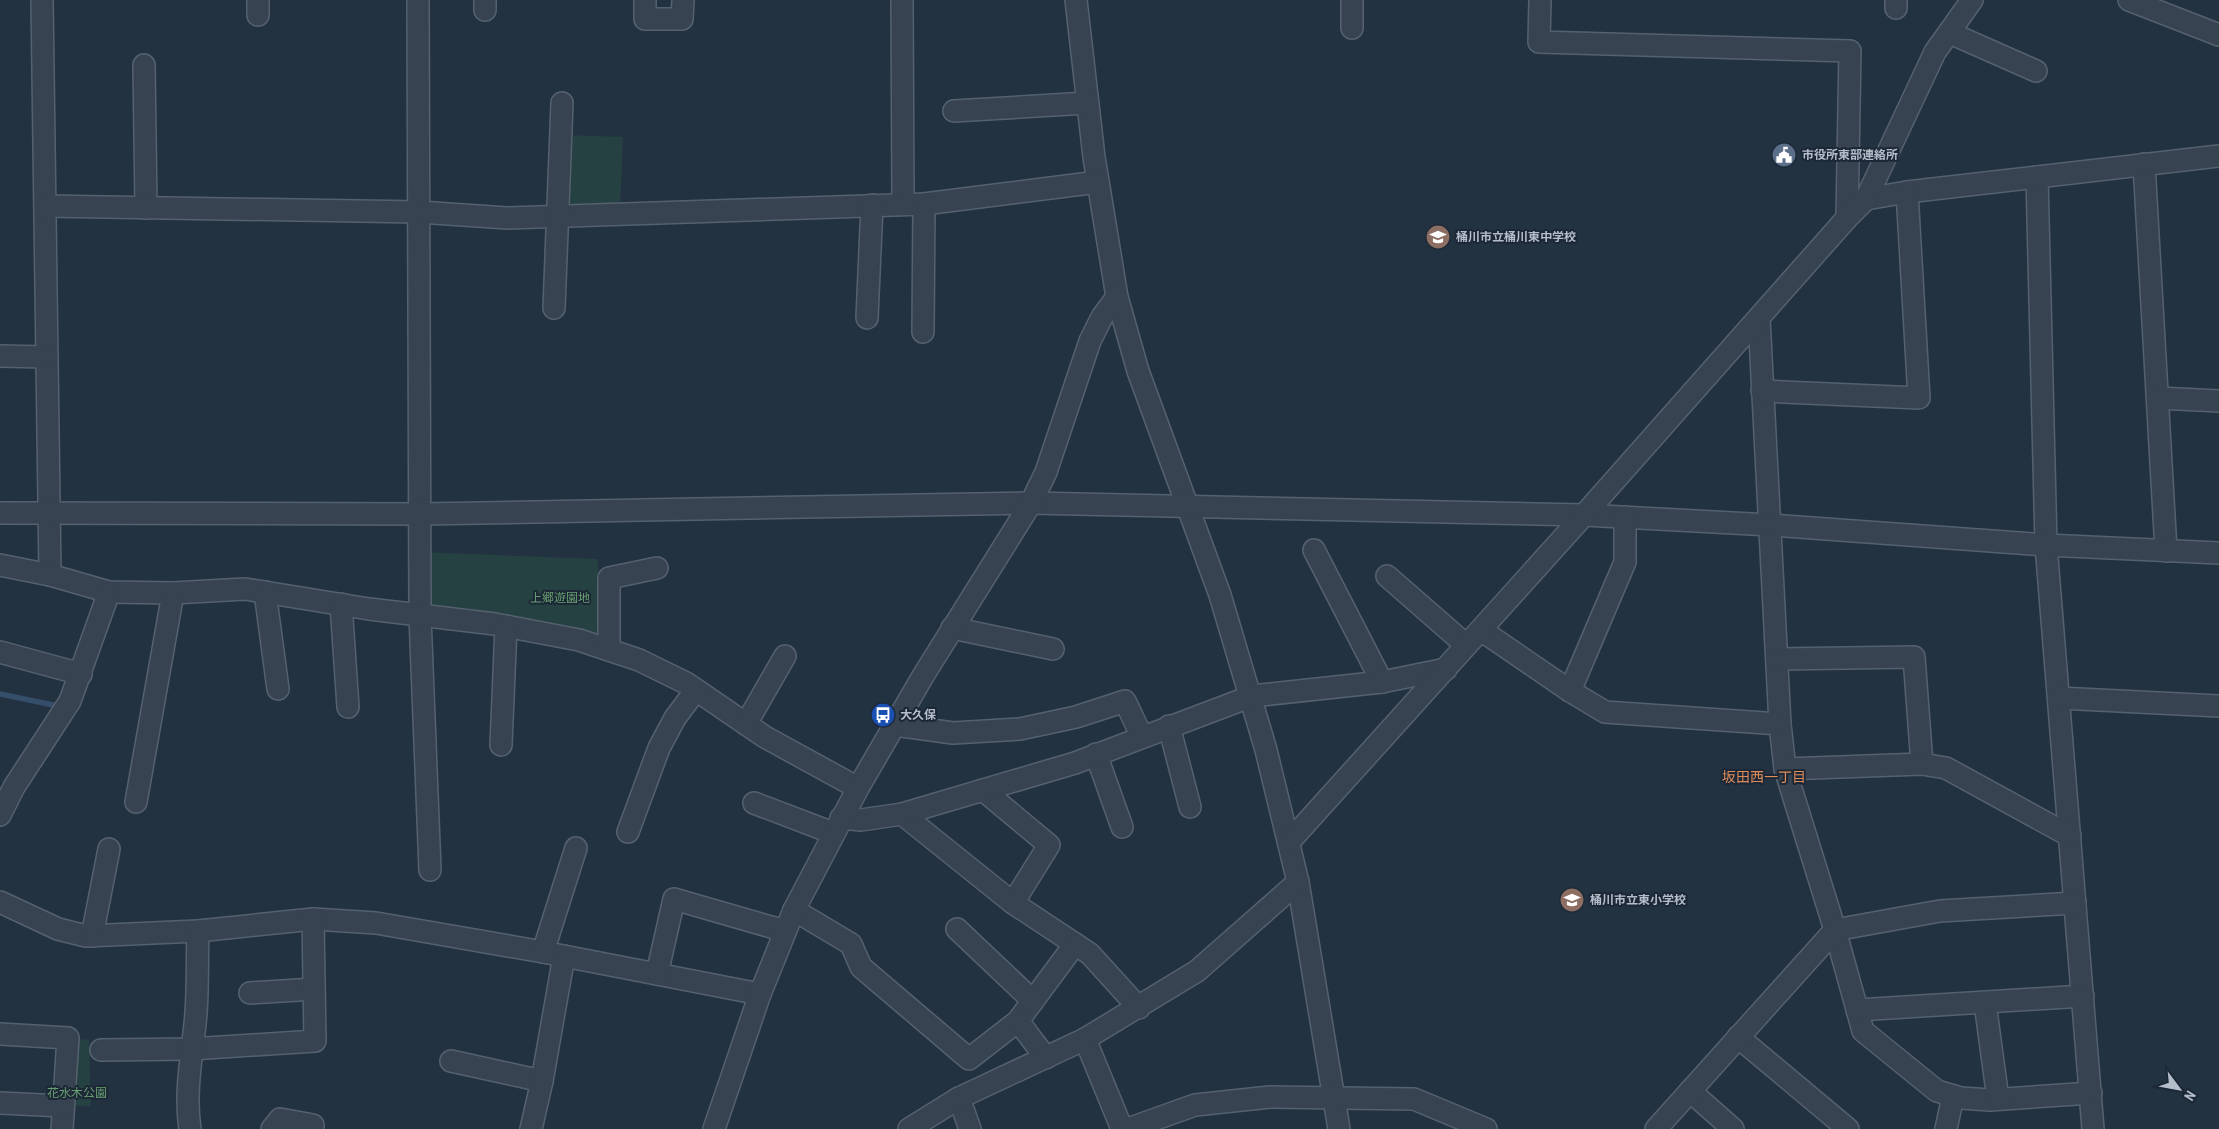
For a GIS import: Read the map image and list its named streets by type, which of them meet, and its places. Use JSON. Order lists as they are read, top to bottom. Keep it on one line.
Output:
{"districts":["坂田西一丁目"],"parks":["上郷遊園地","花水木公園"],"places":{"public building":["市役所東部連絡所"],"school or university":["桶川市立桶川東中学校","桶川市立東小学校"],"bus stop":["大久保"]},"north":"bottom right"}
